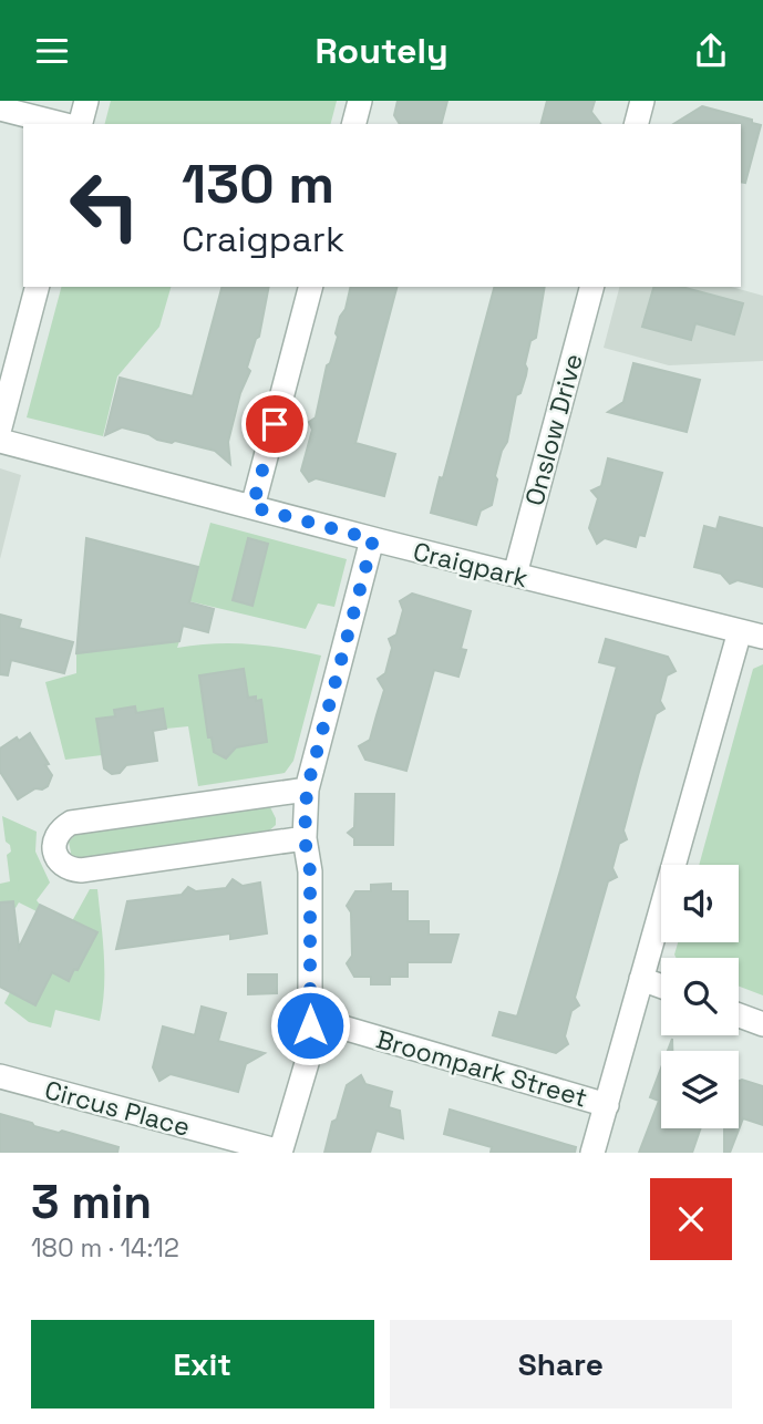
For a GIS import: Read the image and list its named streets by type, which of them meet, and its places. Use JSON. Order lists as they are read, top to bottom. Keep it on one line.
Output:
{"streets":{"street":["Onslow Drive","Craigpark","Broompark Street","Circus Place"]},"crossings":[["Onslow Drive","Craigpark"]],"page":{"header":"Routely","turn":["130 m","Craigpark"],"heading":["3 min","180 m · 14:12"],"buttons":["Exit","Share"]}}
